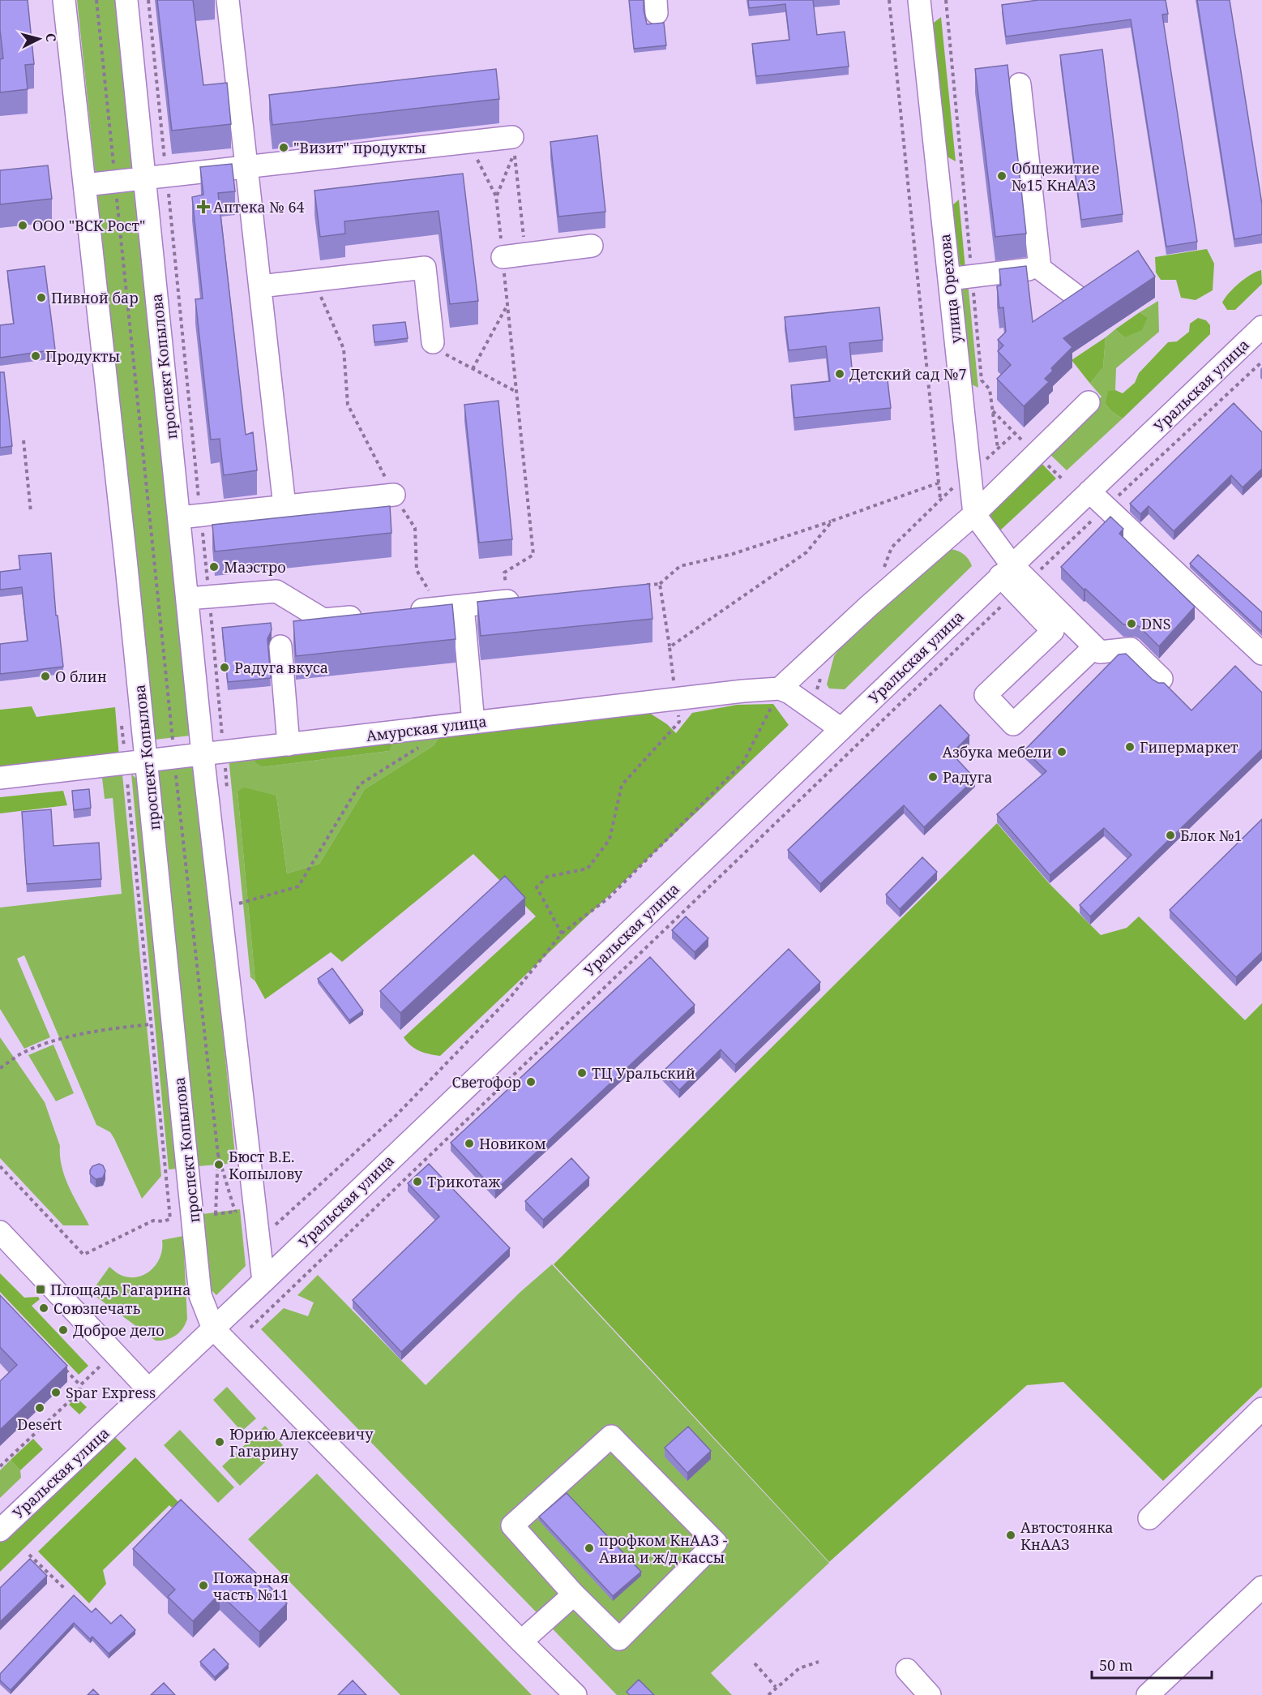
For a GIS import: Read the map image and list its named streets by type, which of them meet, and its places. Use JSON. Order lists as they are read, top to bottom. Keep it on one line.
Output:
{"streets":{"street":["улица Орехова","проспект Копылова","Уральская улица","Амурская улица"]},"crossings":[["проспект Копылова","Уральская улица"],["проспект Копылова","Амурская улица"]],"places":{"other":["\"Визит\" продукты","Общежитие №15 КнААЗ","ООО \"ВСК Рост\"","Пивной бар","Продукты","Детский сад №7","Маэстро","DNS","Радуга вкуса","О блин","Гипермаркет","Азбука мебели","Радуга","Блок №1","ТЦ Уральский","Светофор","Новиком","Бюст В.Е. Копылову","Трикотаж","Союзпечать","Доброе дело","Spar Express","Desert","Юрию Алексеевичу Гагарину","Автостоянка КнААЗ","профком КнААЗ - Авиа и ж/д кассы","Пожарная часть №11"],"health":["Аптека № 64"],"transit":["Площадь Гагарина"]},"scale_bar":"50 m","north":"right"}
